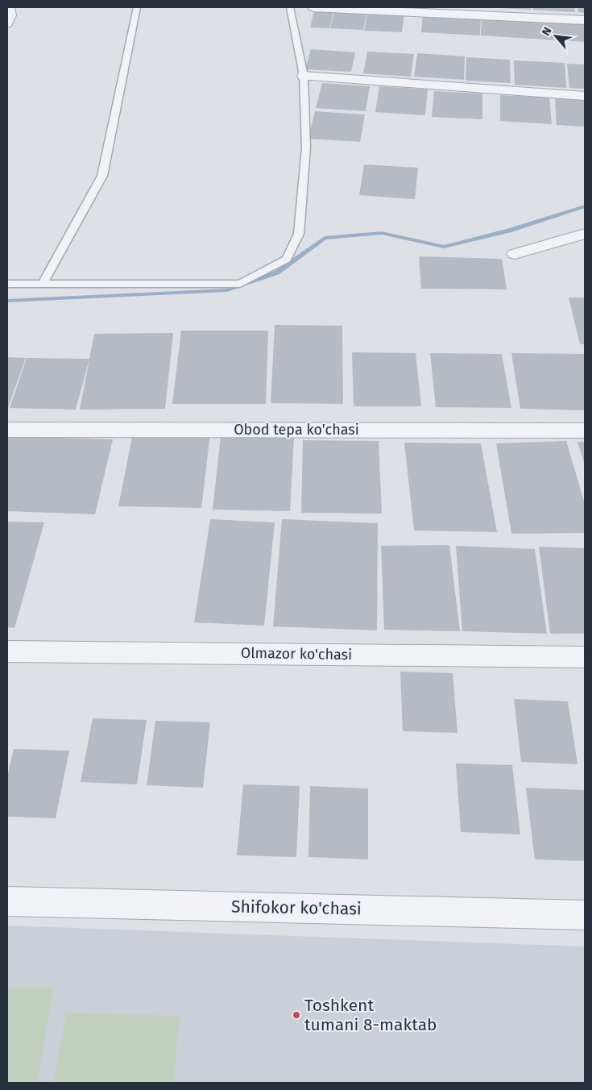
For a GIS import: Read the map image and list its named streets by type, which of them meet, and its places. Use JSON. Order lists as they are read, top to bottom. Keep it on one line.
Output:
{"streets":{"street":["Obod tepa ko'chasi","Olmazor ko'chasi","Shifokor ko'chasi"]},"places":["Toshkent tumani 8-maktab"],"north":"top left"}
